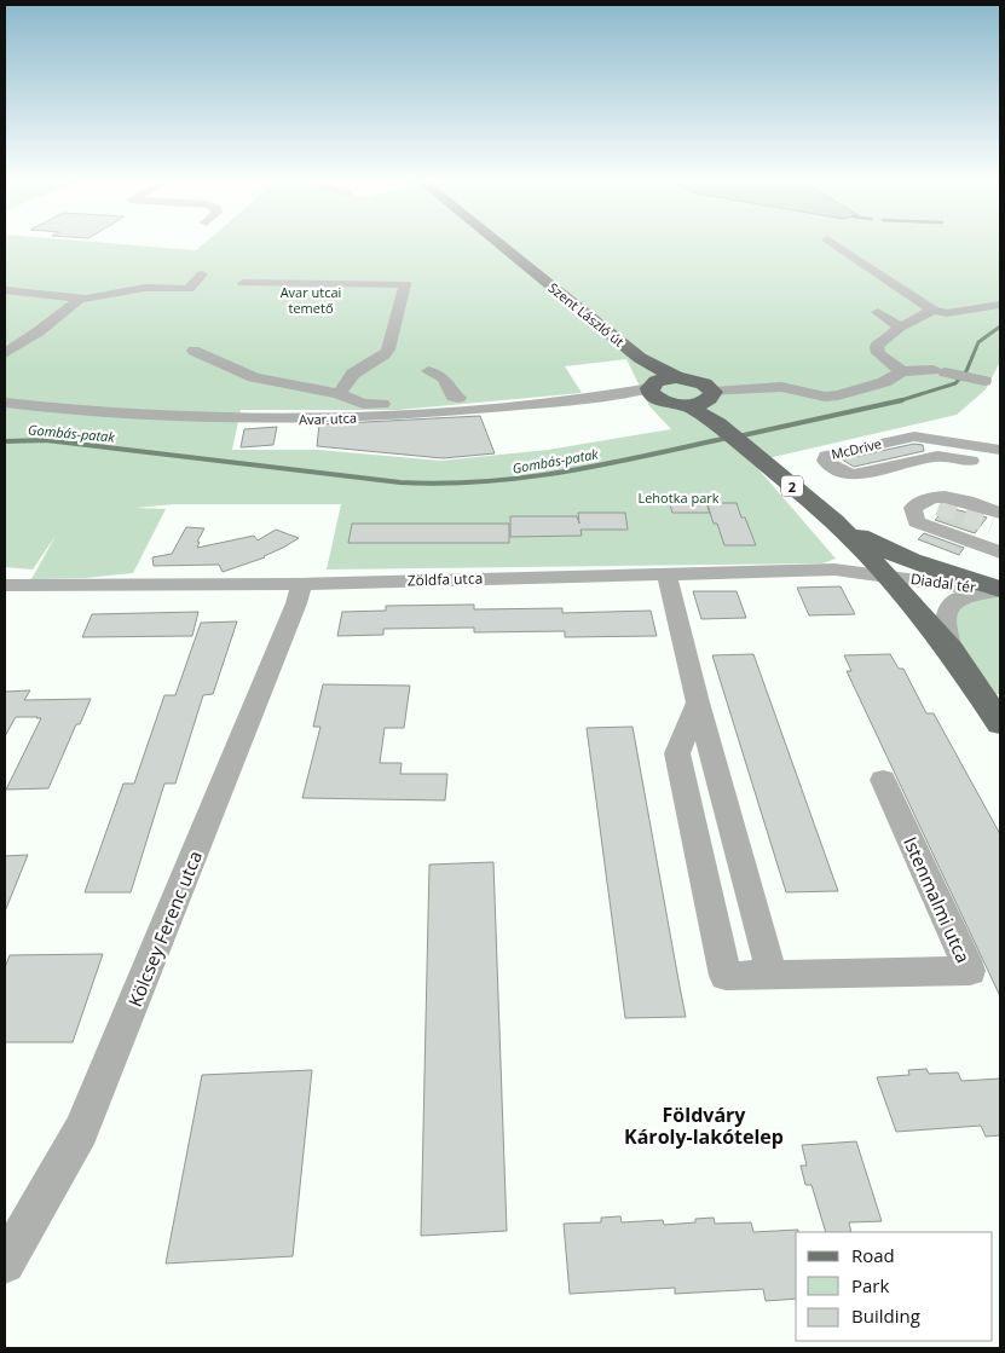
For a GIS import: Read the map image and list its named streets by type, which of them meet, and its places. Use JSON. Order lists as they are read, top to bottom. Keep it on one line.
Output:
{"streets":{"main road":["Szent László út","2"],"street":["Avar utca","McDrive","Zöldfa utca","Diadal tér","Istenmalmi utca","Kölcsey Ferenc utca"]},"crossings":[["Szent László út","Avar utca"],["Szent László út","2"],["Avar utca","2"],["2","Zöldfa utca"],["2","Diadal tér"],["Zöldfa utca","Diadal tér"],["Zöldfa utca","Kölcsey Ferenc utca"]],"districts":["Földváry Károly-lakótelep"],"water":["Gombás-patak"],"parks":["Avar utcai temető","Lehotka park"],"legend":["Road","Park","Building"]}
